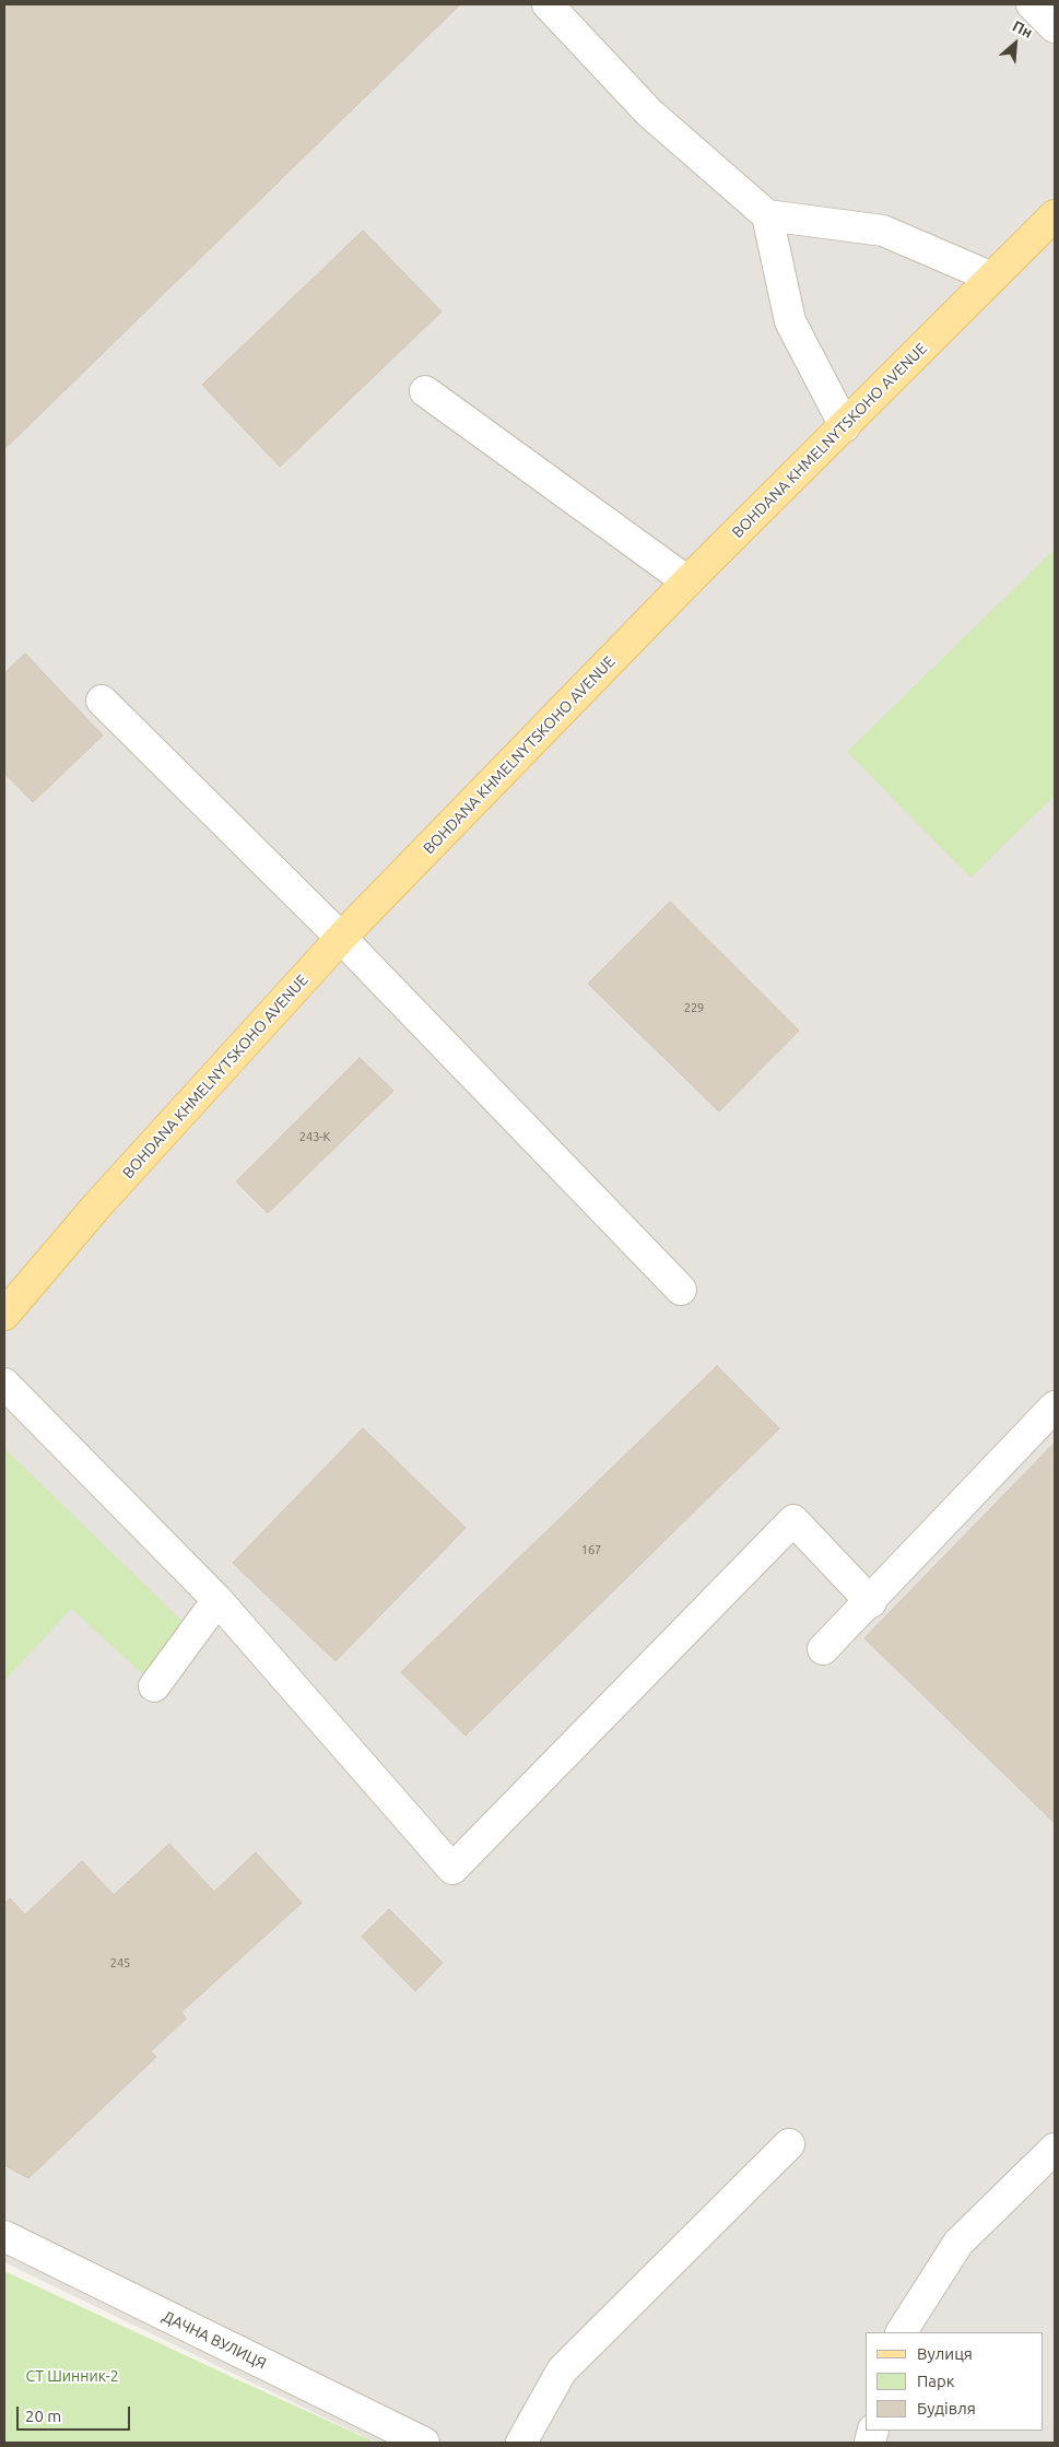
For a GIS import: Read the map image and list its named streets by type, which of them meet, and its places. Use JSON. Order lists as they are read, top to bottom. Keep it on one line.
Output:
{"streets":{"main road":["BOHDANA KHMELNYTSKOHO AVENUE"],"street":["ДАЧНА ВУЛИЦЯ"]},"parks":["СТ Шинник-2"],"house_numbers":["229","243-К","167","245"],"legend":["Вулиця","Парк","Будівля"],"scale_bar":"20 m","north":"top right"}
